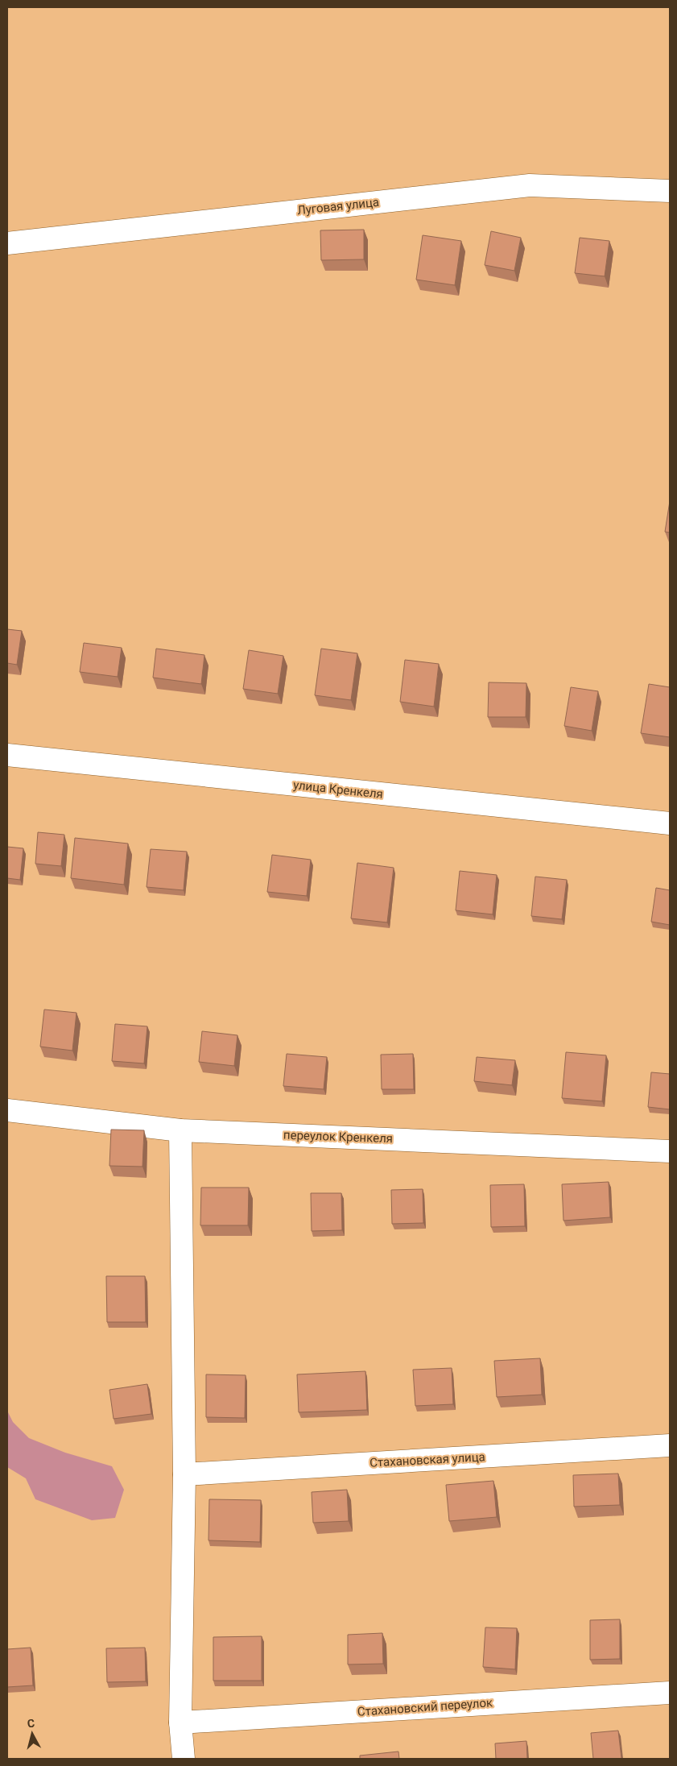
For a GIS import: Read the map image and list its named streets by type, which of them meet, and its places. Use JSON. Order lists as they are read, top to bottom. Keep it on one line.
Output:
{"streets":{"street":["Луговая улица","улица Кренкеля","переулок Кренкеля","Стахановская улица","Стахановский переулок"]},"north":"top"}
